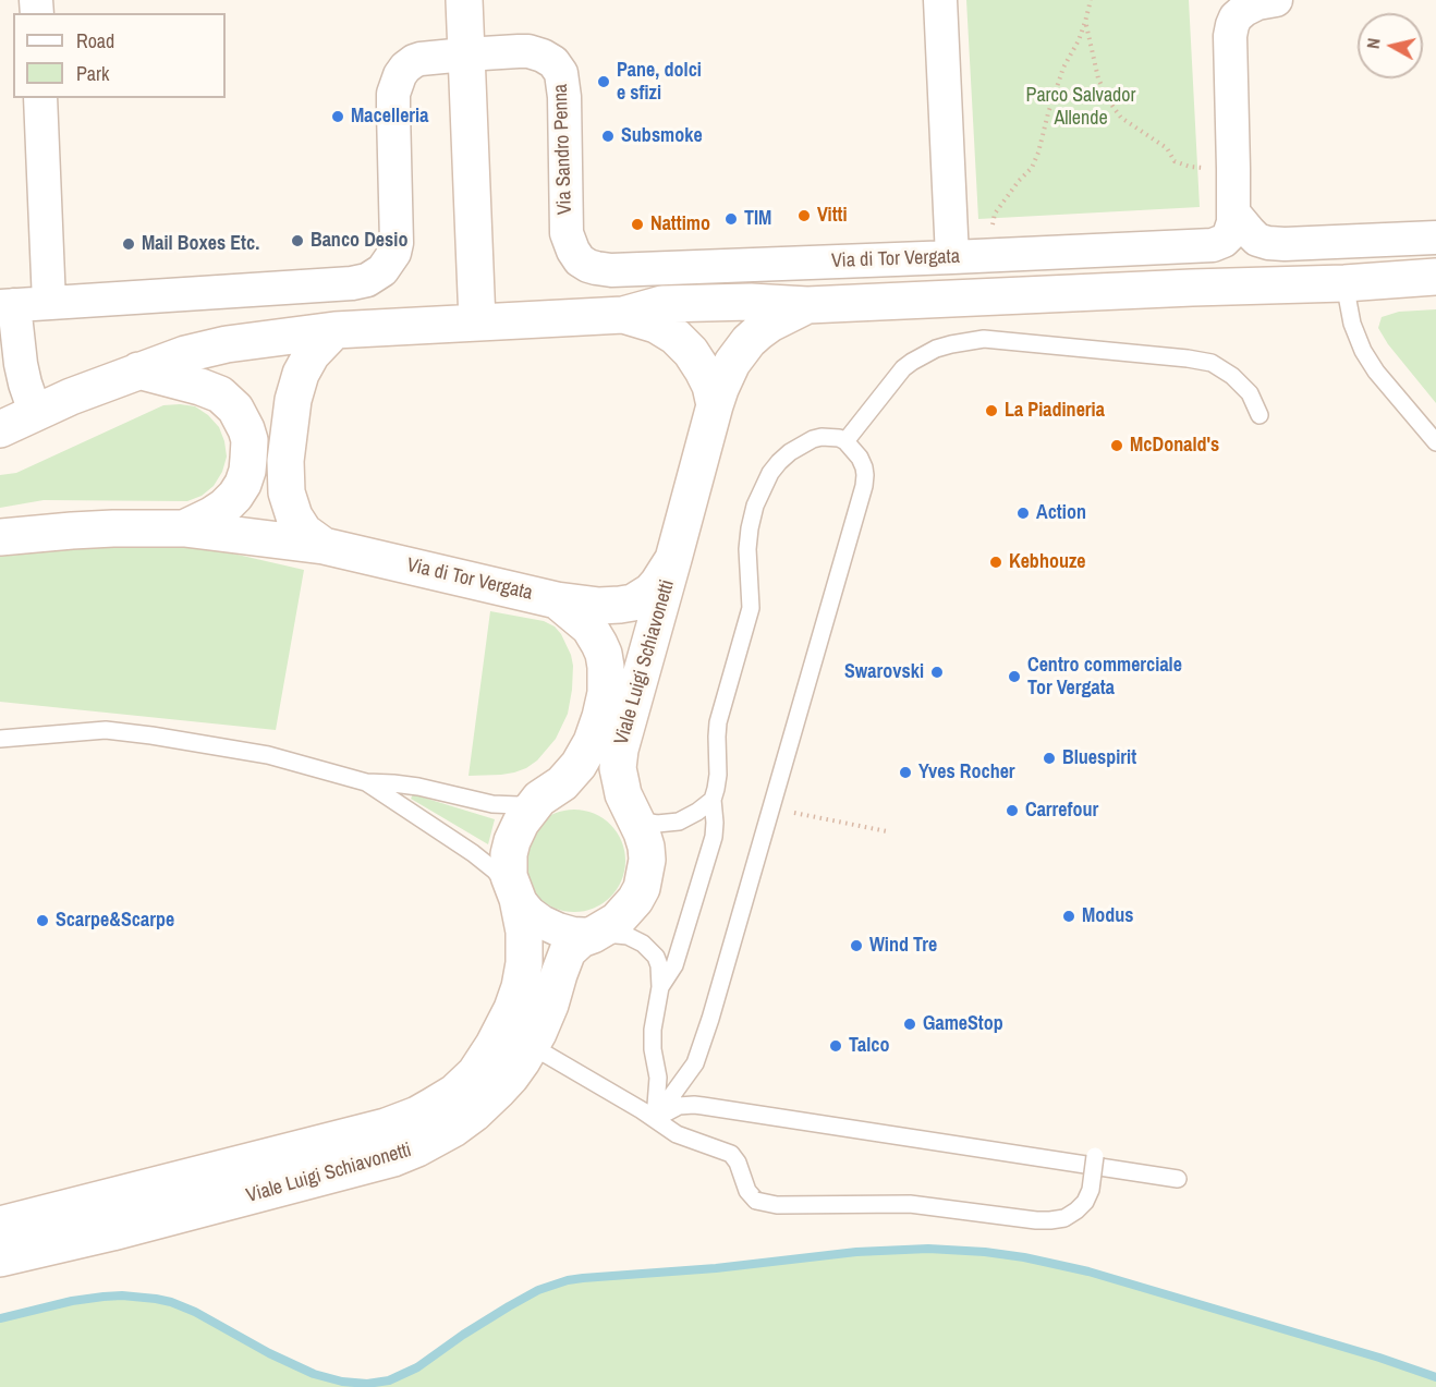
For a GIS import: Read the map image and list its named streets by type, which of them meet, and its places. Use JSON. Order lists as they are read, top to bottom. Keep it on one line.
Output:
{"streets":{"street":["Via Sandro Penna","Via di Tor Vergata","Viale Luigi Schiavonetti"]},"crossings":[["Via Sandro Penna","Via di Tor Vergata"],["Via di Tor Vergata","Viale Luigi Schiavonetti"]],"parks":["Parco Salvador Allende"],"places":["Pane, dolci e sfizi","Macelleria","Subsmoke","Vitti","TIM","Nattimo","Banco Desio","Mail Boxes Etc.","La Piadineria","McDonald's","Action","Kebhouze","Swarovski","Centro commerciale Tor Vergata","Bluespirit","Yves Rocher","Carrefour","Modus","Scarpe&Scarpe","Wind Tre","GameStop","Talco"],"legend":["Road","Park"],"north":"left"}
